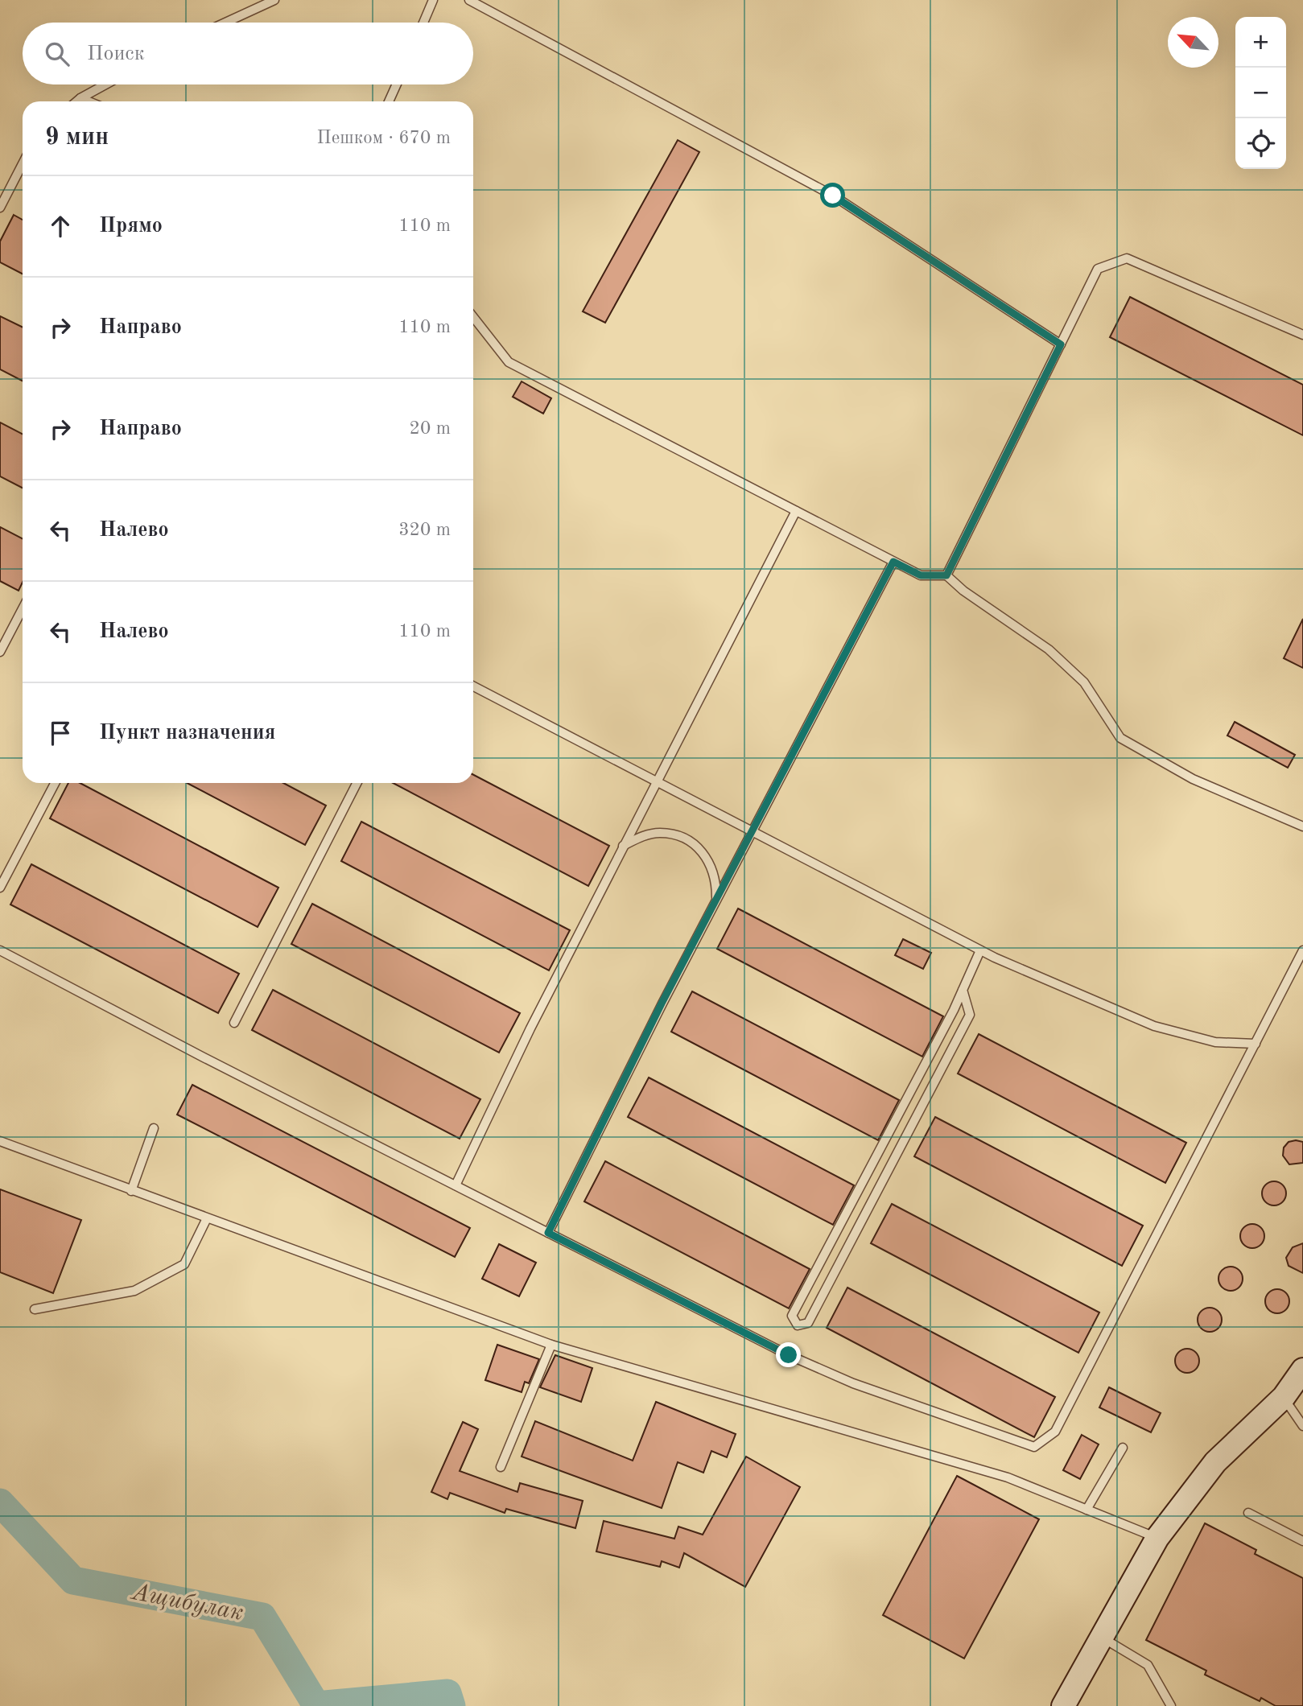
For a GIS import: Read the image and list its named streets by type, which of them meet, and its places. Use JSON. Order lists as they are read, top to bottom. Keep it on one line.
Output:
{"water":["Ащибулак"],"north":"top left","page":{"map_buttons":["+","−"],"search":"Поиск","heading":["9 мин","Пешком · 670 m"],"list":[["Прямо","110 m"],["Направо","110 m"],["Направо","20 m"],["Налево","320 m"],["Налево","110 m"],"Пункт назначения"]}}
